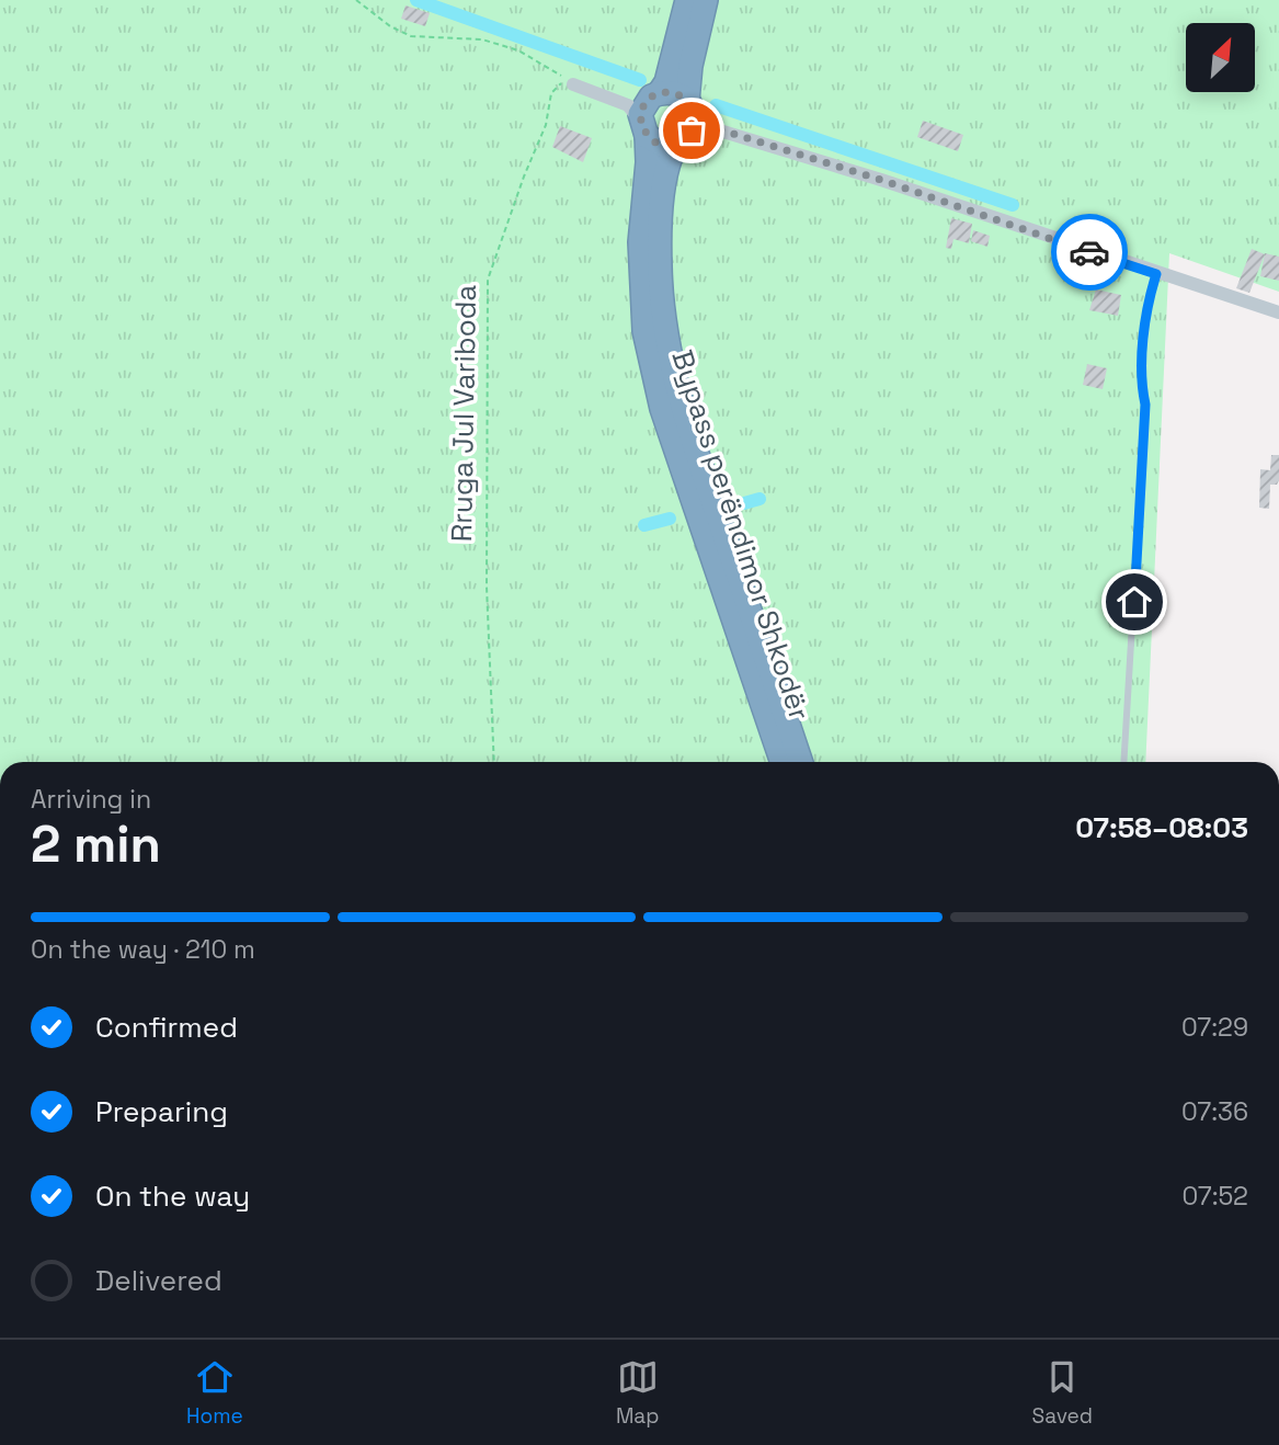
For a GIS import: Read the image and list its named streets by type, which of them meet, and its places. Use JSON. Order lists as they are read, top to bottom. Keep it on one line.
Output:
{"streets":{"highway":["Bypass perëndimor Shkodër"],"path":["Rruga Jul Variboda"]},"north":"top right","page":{"heading":["2 min","Arriving in","07:58–08:03"],"bar":"On the way · 210 m","list":[["Confirmed","07:29"],["Preparing","07:36"],["On the way","07:52"],"Delivered"],"tabs":["Home","Map","Saved"]}}
